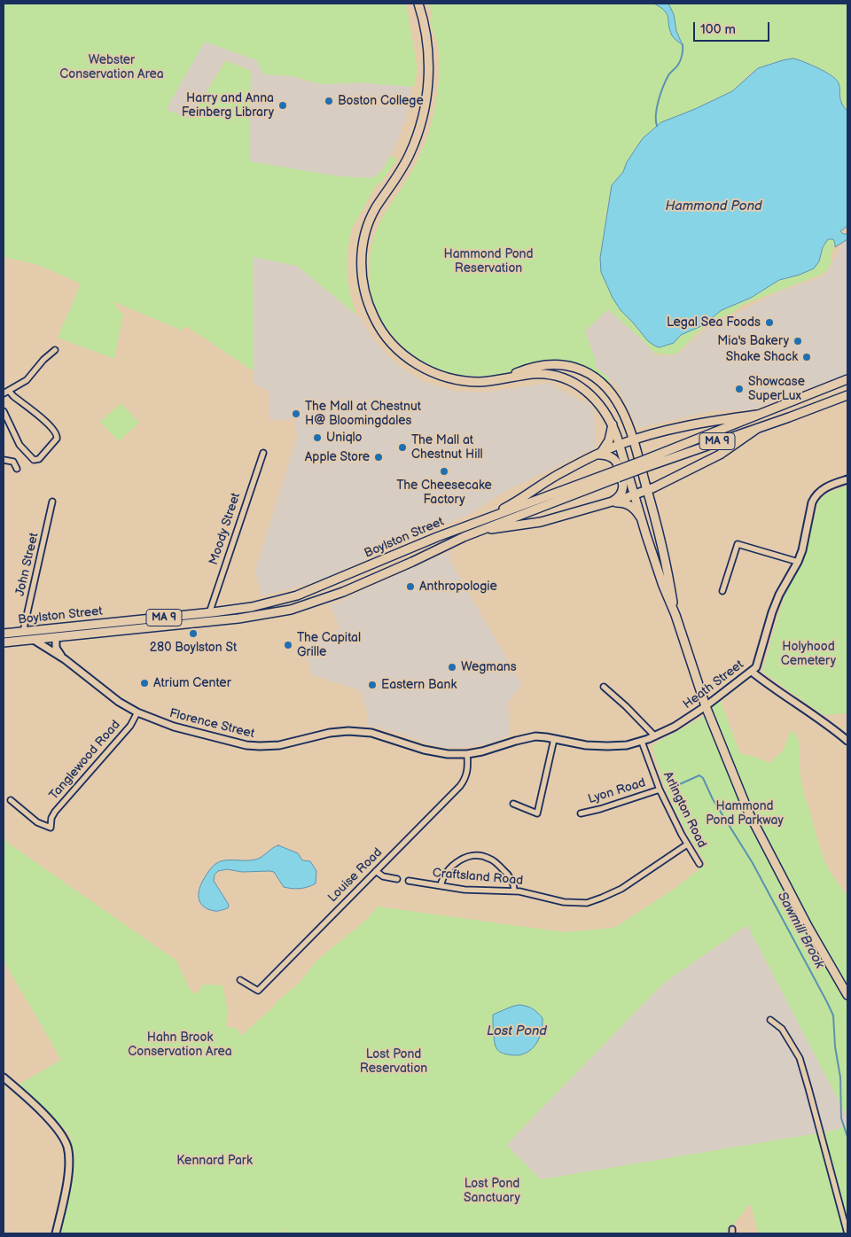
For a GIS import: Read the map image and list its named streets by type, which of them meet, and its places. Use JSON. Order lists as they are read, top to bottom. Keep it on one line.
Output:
{"streets":{"main road":["MA 9","Boylston Street"],"street":["Moody Street","John Street","Heath Street","Florence Street","Tanglewood Road","Lyon Road","Arlington Road","Louise Road","Craftsland Road"]},"crossings":[["Moody Street","Boylston Street"],["Boylston Street","John Street"],["Boylston Street","Florence Street"],["Heath Street","Florence Street"],["Heath Street","Arlington Road"],["Florence Street","Tanglewood Road"],["Florence Street","Louise Road"],["Lyon Road","Arlington Road"],["Arlington Road","Craftsland Road"]],"water":["Hammond Pond","Sawmill Brook","Lost Pond"],"parks":["Webster Conservation Area","Hammond Pond Reservation","Holyhood Cemetery","Hammond Pond Parkway","Hahn Brook Conservation Area","Lost Pond Reservation","Kennard Park","Lost Pond Sanctuary"],"places":["Boston College","Harry and Anna Feinberg Library","Legal Sea Foods","Mia's Bakery","Shake Shack","Showcase SuperLux","The Mall at Chestnut H@ Bloomingdales","Uniqlo","The Mall at Chestnut Hill","Apple Store","The Cheesecake Factory","Anthropologie","280 Boylston St","The Capital Grille","Wegmans","Atrium Center","Eastern Bank"],"scale_bar":"100 m"}
